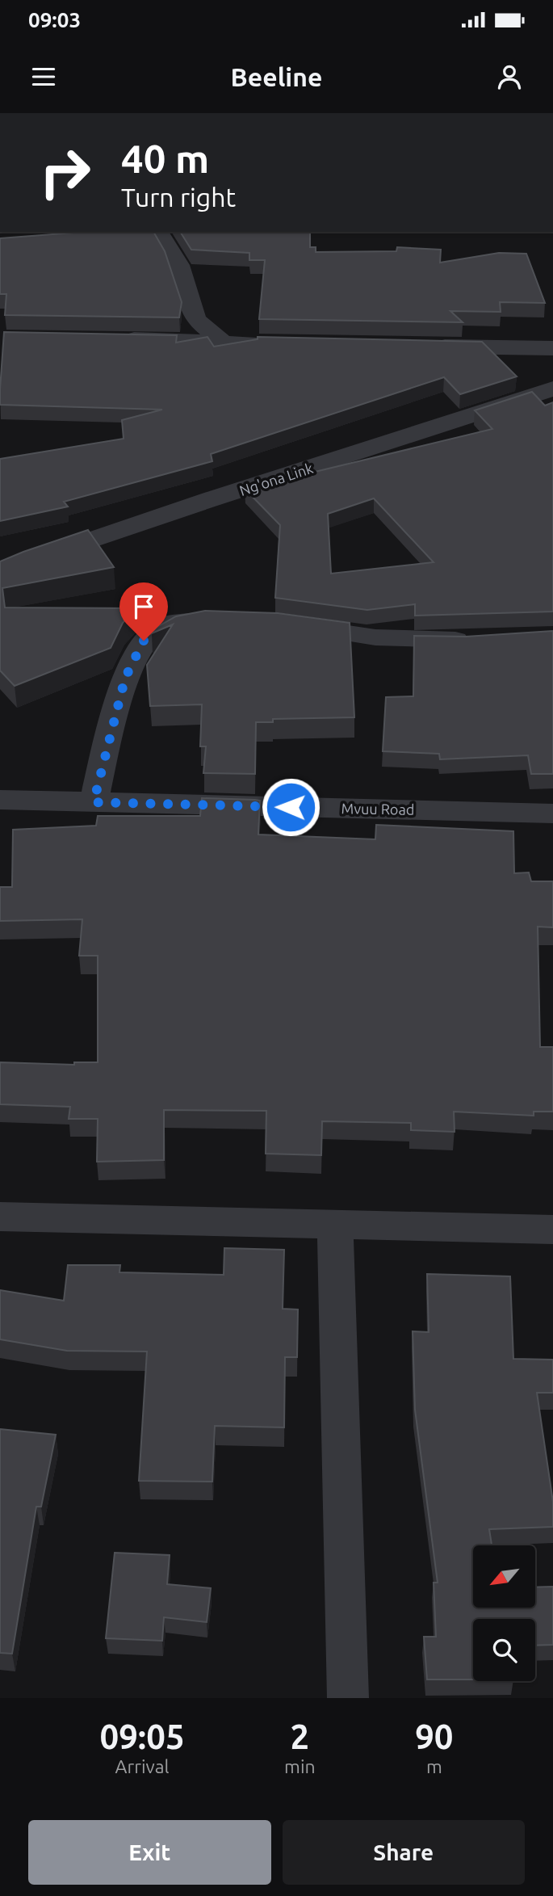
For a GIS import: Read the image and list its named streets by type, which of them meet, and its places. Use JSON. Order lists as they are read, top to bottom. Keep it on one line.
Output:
{"streets":{"street":["Ng'ona Link","Mvuu Road"]},"north":"bottom left","page":{"status":"09:03","header":"Beeline","turn":["40 m","Turn right"],"eta":["09:05","Arrival","2","min","90","m"],"buttons":["Exit","Share"]}}
